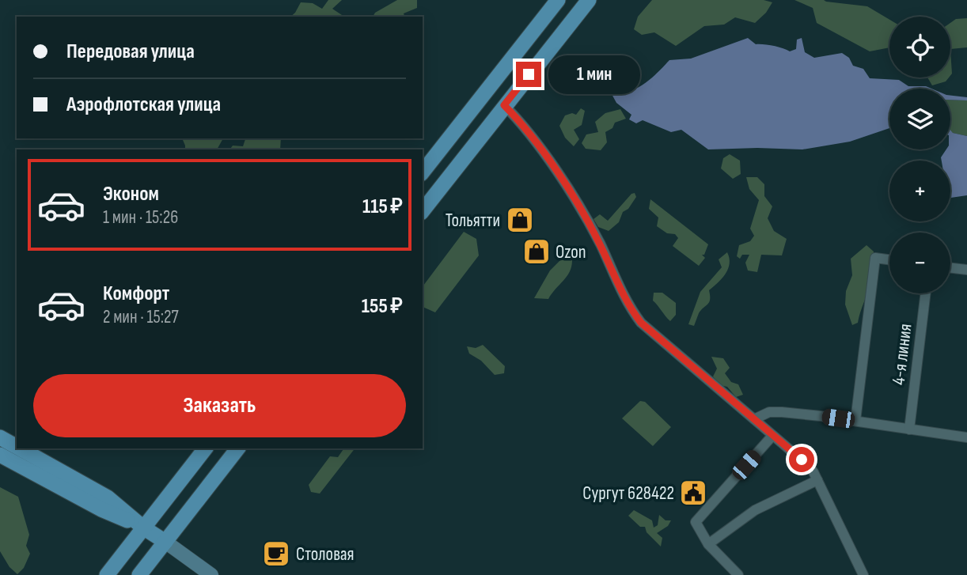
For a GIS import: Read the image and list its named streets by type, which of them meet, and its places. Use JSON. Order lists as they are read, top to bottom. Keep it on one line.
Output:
{"streets":{"street":["4-я линия"]},"places":{"shop":["Тольятти","Ozon"],"public building":["Сургут 628422"],"cafe":["Столовая"]},"page":{"map_buttons":["+","−"],"banner":["Передовая улица","Аэрофлотская улица"],"bubble":"1 мин","list":[{"name":"Эконом","note":"1 мин · 15:26","value":"115 ₽"},{"name":"Комфорт","note":"2 мин · 15:27","value":"155 ₽"}],"buttons":"Заказать"}}
